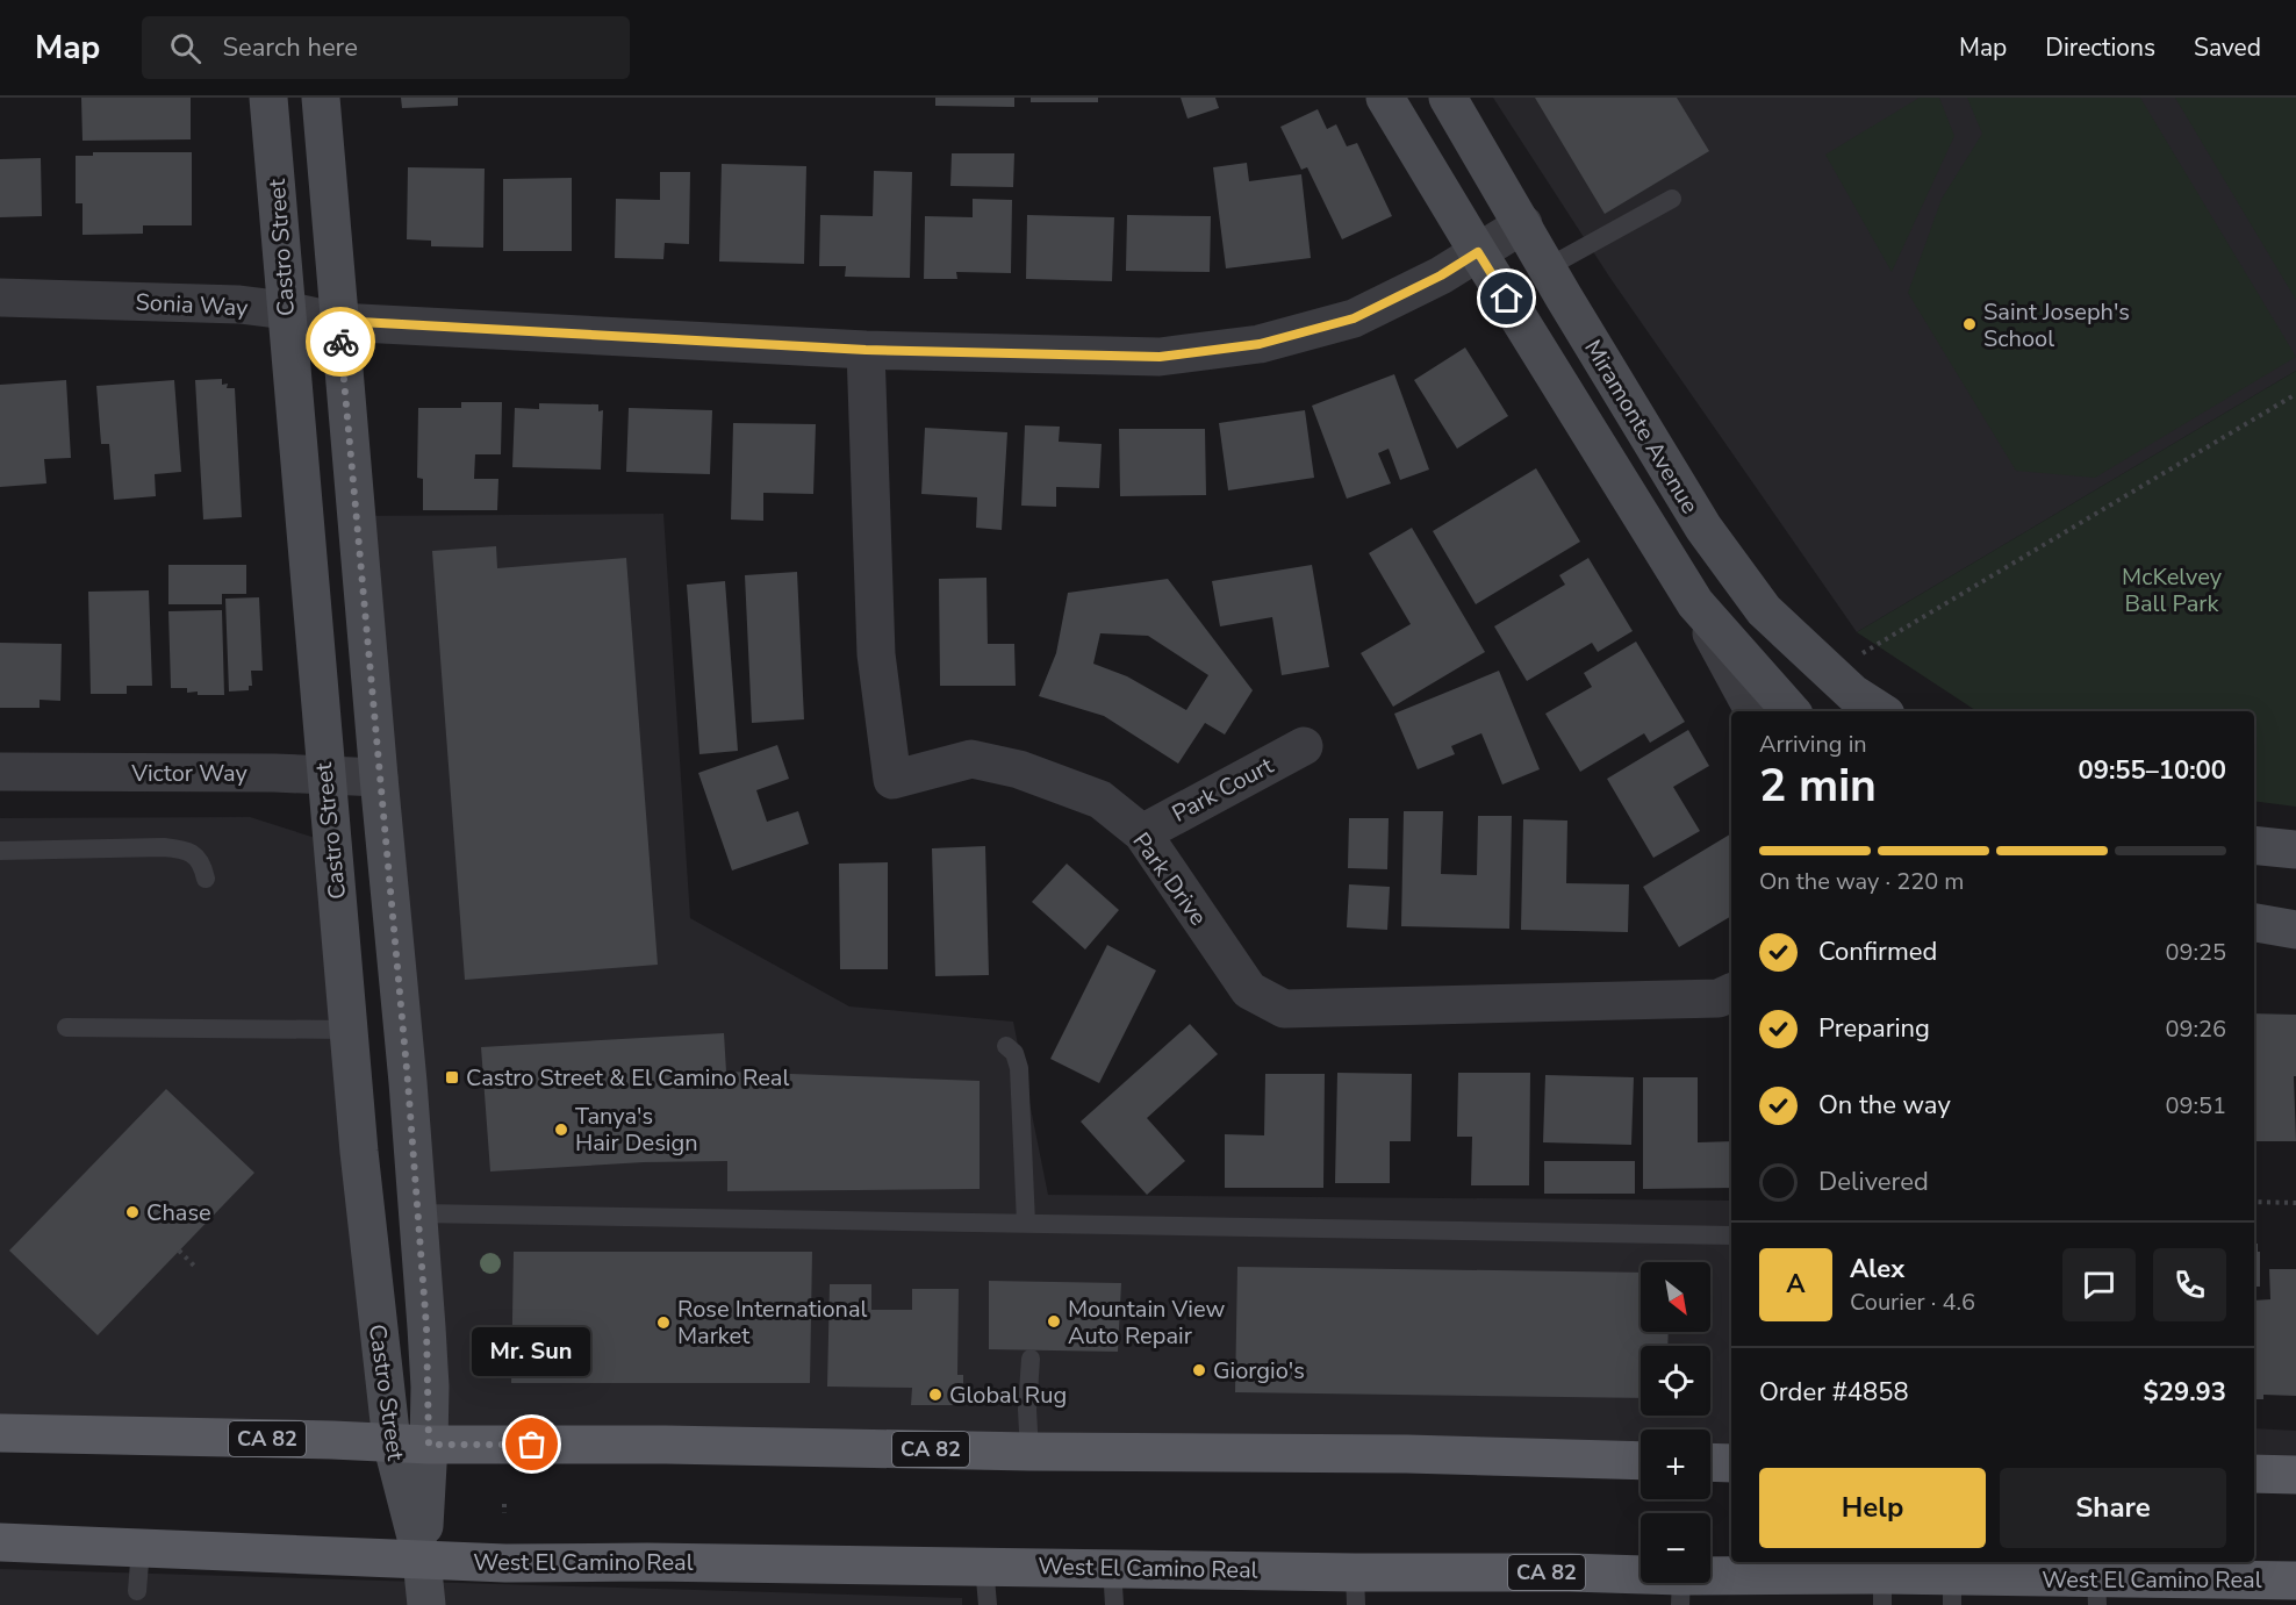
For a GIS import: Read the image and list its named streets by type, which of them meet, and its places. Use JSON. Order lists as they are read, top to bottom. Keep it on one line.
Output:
{"streets":{"main road":["CA 82","West El Camino Real"],"street":["Castro Street","Sonia Way","Miramonte Avenue","Victor Way","Park Court","Park Drive"]},"crossings":[["Castro Street","Sonia Way"],["Castro Street","Victor Way"],["Castro Street","CA 82"],["Castro Street","West El Camino Real"],["Sonia Way","Miramonte Avenue"],["Sonia Way","Park Drive"],["Park Court","Park Drive"]],"parks":["McKelvey Ball Park"],"places":{"other":["Saint Joseph's School","Tanya's Hair Design","Chase","Mountain View Auto Repair","Rose International Market","Giorgio's","Global Rug","Mr. Sun"],"transit":["Castro Street & El Camino Real"]},"north":"bottom right","page":{"header":"Map","search":"Search here","nav":["Map","Directions","Saved"],"heading":["2 min","Arriving in","09:55–10:00"],"panel":["Alex","Courier · 4.6","Order #4858","$29.93"],"bar":"On the way · 220 m","list":[["Confirmed","09:25"],["Preparing","09:26"],["On the way","09:51"],"Delivered"],"round":"A","map_buttons":["+","−"],"bubble":"Mr. Sun","buttons":["Help","Share"]}}
